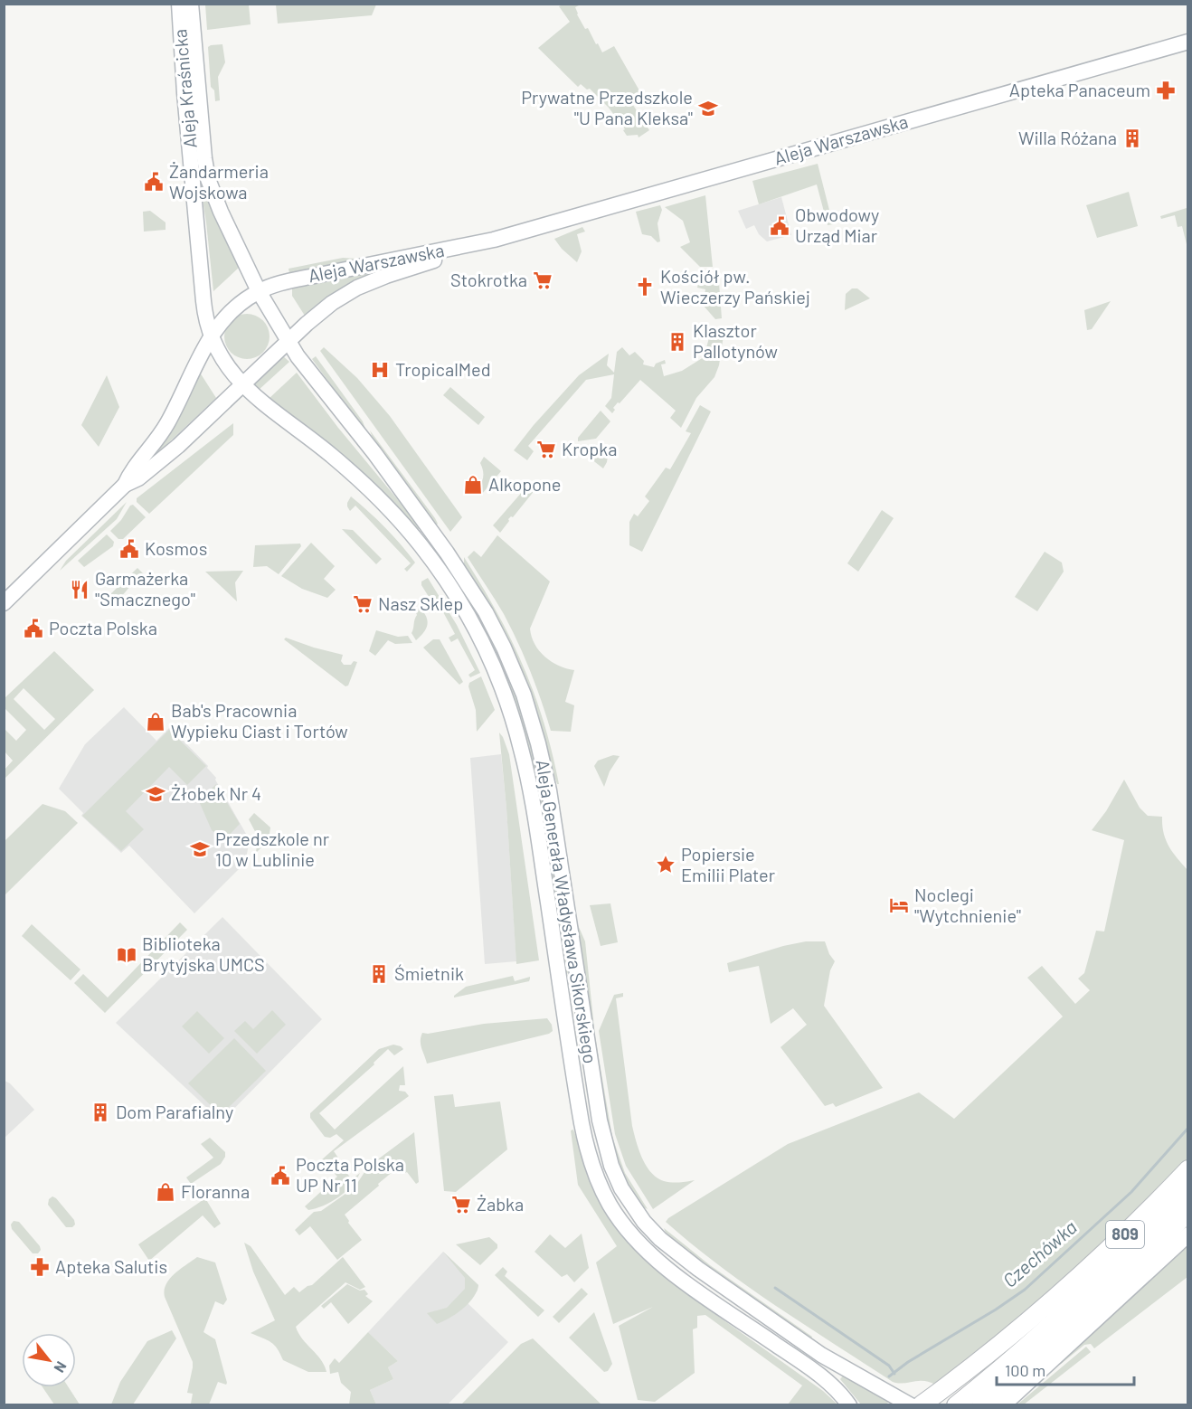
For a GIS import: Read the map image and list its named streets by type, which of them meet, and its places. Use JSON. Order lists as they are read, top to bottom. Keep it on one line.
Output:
{"streets":{"main road":["Aleja Kraśnicka","Aleja Warszawska","Aleja Generała Władysława Sikorskiego","809"]},"crossings":[["Aleja Kraśnicka","Aleja Warszawska"],["Aleja Kraśnicka","Aleja Generała Władysława Sikorskiego"],["Aleja Warszawska","Aleja Generała Władysława Sikorskiego"]],"water":["Czechówka"],"places":{"pharmacy":["Apteka Panaceum","Apteka Salutis"],"school or university":["Prywatne Przedszkole \"U Pana Kleksa\"","Żłobek Nr 4","Przedszkole nr 10 w Lublinie"],"building":["Willa Różana","Klasztor Pallotynów","Śmietnik","Dom Parafialny"],"public building":["Żandarmeria Wojskowa","Obwodowy Urząd Miar","Kosmos","Poczta Polska","Poczta Polska UP Nr 11"],"supermarket":["Stokrotka","Kropka","Nasz Sklep","Żabka"],"church":["Kościół pw. Wieczerzy Pańskiej"],"hospital":["TropicalMed"],"shop":["Alkopone","Bab's Pracownia Wypieku Ciast i Tortów","Floranna"],"restaurant":["Garmażerka \"Smacznego\""],"place":["Popiersie Emilii Plater"],"hotel":["Noclegi \"Wytchnienie\""],"library":["Biblioteka Brytyjska UMCS"]},"scale_bar":"100 m","north":"bottom right"}
